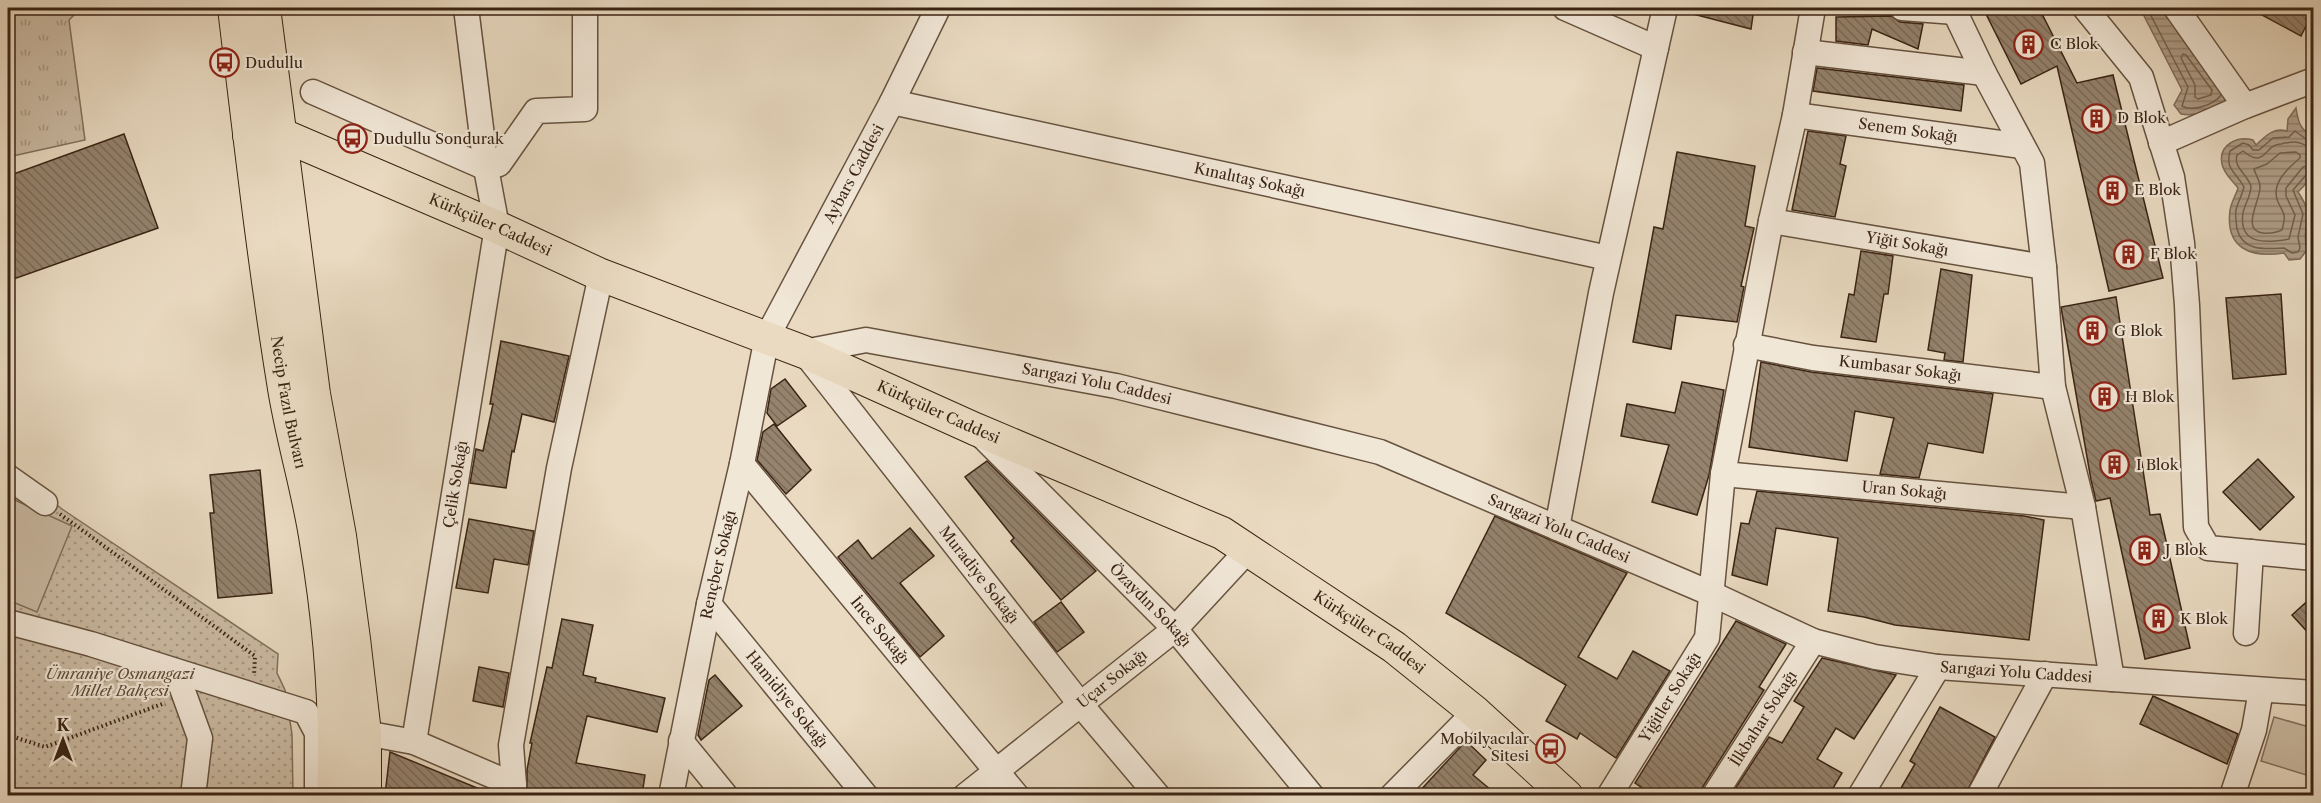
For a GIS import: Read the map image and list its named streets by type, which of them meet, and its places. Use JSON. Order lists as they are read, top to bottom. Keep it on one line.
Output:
{"streets":{"main road":["Kürkçüler Caddesi","Necip Fazıl Bulvarı"],"street":["Senem Sokağı","Aybars Caddesi","Kınalıtaş Sokağı","Yiğit Sokağı","Kumbasar Sokağı","Sarıgazi Yolu Caddesi","Çelik Sokağı","Uran Sokağı","Rençber Sokağı","Muradiye Sokağı","Özaydın Sokağı","İnce Sokağı","Uçar Sokağı","Yiğitler Sokağı","Hamidiye Sokağı","İlkbahar Sokağı"]},"crossings":[["Senem Sokağı","Yiğitler Sokağı"],["Aybars Caddesi","Kınalıtaş Sokağı"],["Aybars Caddesi","Kürkçüler Caddesi"],["Aybars Caddesi","Rençber Sokağı"],["Kürkçüler Caddesi","Sarıgazi Yolu Caddesi"],["Kürkçüler Caddesi","Necip Fazıl Bulvarı"],["Kürkçüler Caddesi","Çelik Sokağı"],["Kürkçüler Caddesi","Rençber Sokağı"],["Kürkçüler Caddesi","Muradiye Sokağı"],["Kürkçüler Caddesi","Özaydın Sokağı"],["Kürkçüler Caddesi","Uçar Sokağı"],["Yiğit Sokağı","Yiğitler Sokağı"],["Kumbasar Sokağı","Yiğitler Sokağı"],["Sarıgazi Yolu Caddesi","Muradiye Sokağı"],["Sarıgazi Yolu Caddesi","Yiğitler Sokağı"],["Sarıgazi Yolu Caddesi","İlkbahar Sokağı"],["Uran Sokağı","Yiğitler Sokağı"],["Rençber Sokağı","İnce Sokağı"],["Rençber Sokağı","Hamidiye Sokağı"],["Muradiye Sokağı","Uçar Sokağı"],["Özaydın Sokağı","Uçar Sokağı"],["İnce Sokağı","Uçar Sokağı"]],"parks":["Ümraniye Osmangazi Millet Bahçesi"],"places":{"building":["C Blok","D Blok","E Blok","F Blok","G Blok","H Blok","I Blok","J Blok","K Blok"],"bus stop":["Dudullu","Dudullu Sondurak","Mobilyacılar Sitesi"]},"north":"top"}
